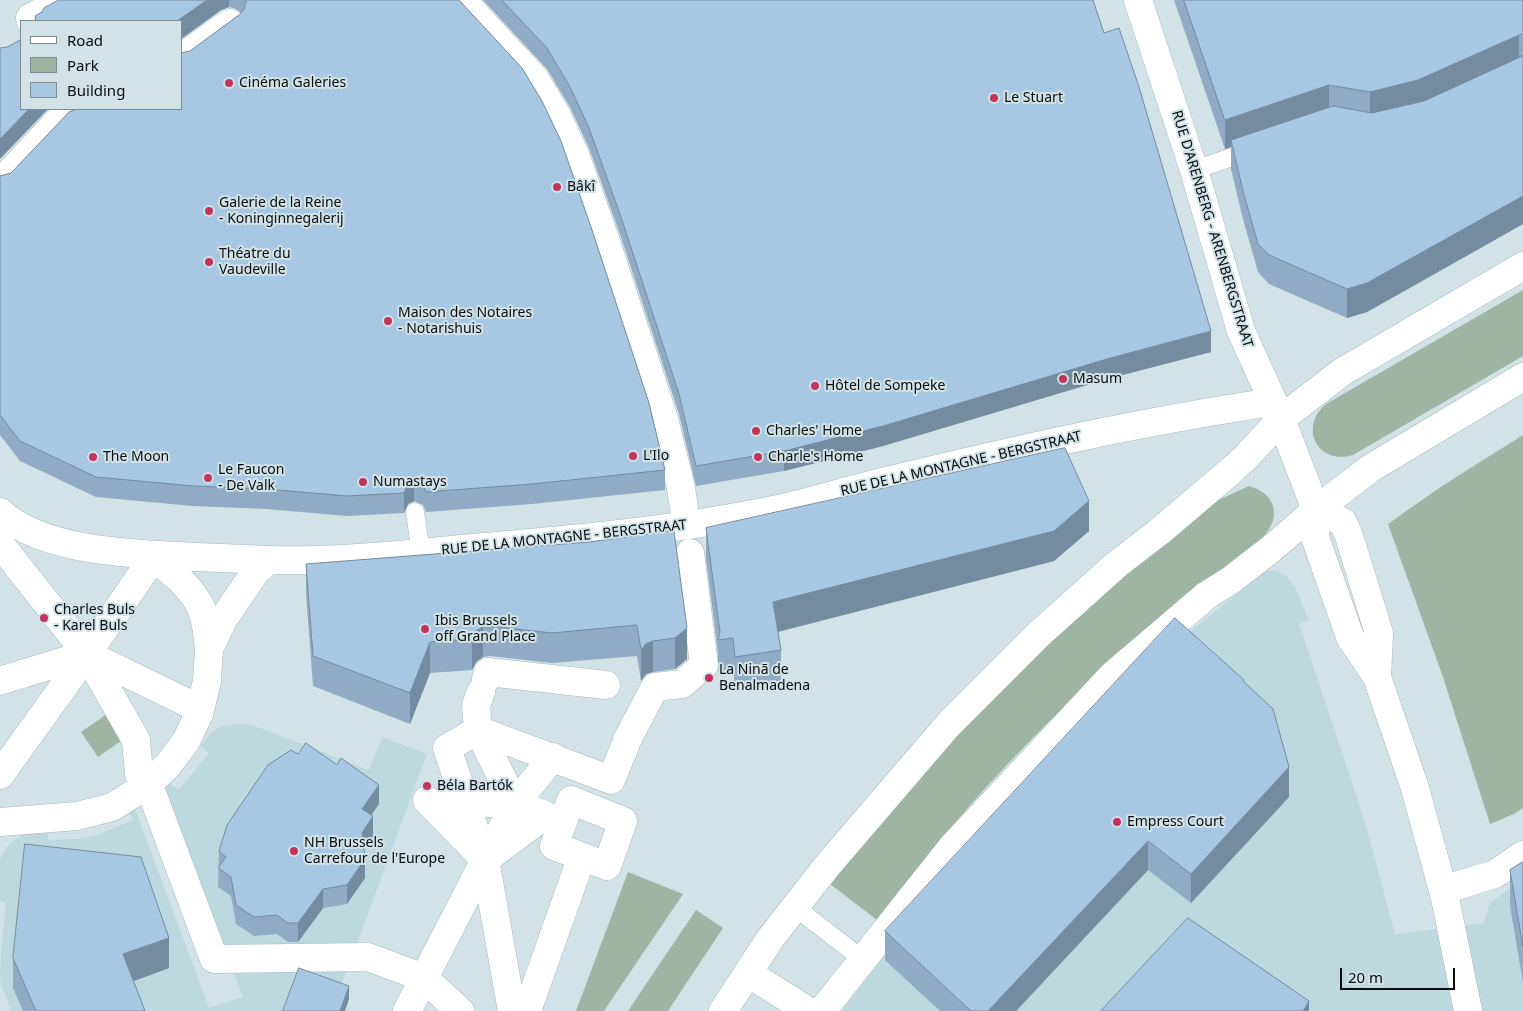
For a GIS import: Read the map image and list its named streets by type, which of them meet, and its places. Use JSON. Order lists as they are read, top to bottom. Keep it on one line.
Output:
{"streets":{"street":["RUE D'ARENBERG - ARENBERGSTRAAT","RUE DE LA MONTAGNE - BERGSTRAAT"]},"crossings":[["RUE D'ARENBERG - ARENBERGSTRAAT","RUE DE LA MONTAGNE - BERGSTRAAT"]],"places":["Cinéma Galeries","Le Stuart","Bâkî","Galerie de la Reine - Koninginnegalerij","Théatre du Vaudeville","Maison des Notaires - Notarishuis","Masum","Hôtel de Sompeke","Charles' Home","L'Ilo","The Moon","Charle's Home","Le Faucon - De Valk","Numastays","Charles Buls - Karel Buls","Ibis Brussels off Grand Place","La Ninã de Benalmadena","Béla Bartók","Empress Court","NH Brussels Carrefour de l'Europe"],"legend":["Road","Park","Building"],"scale_bar":"20 m"}
